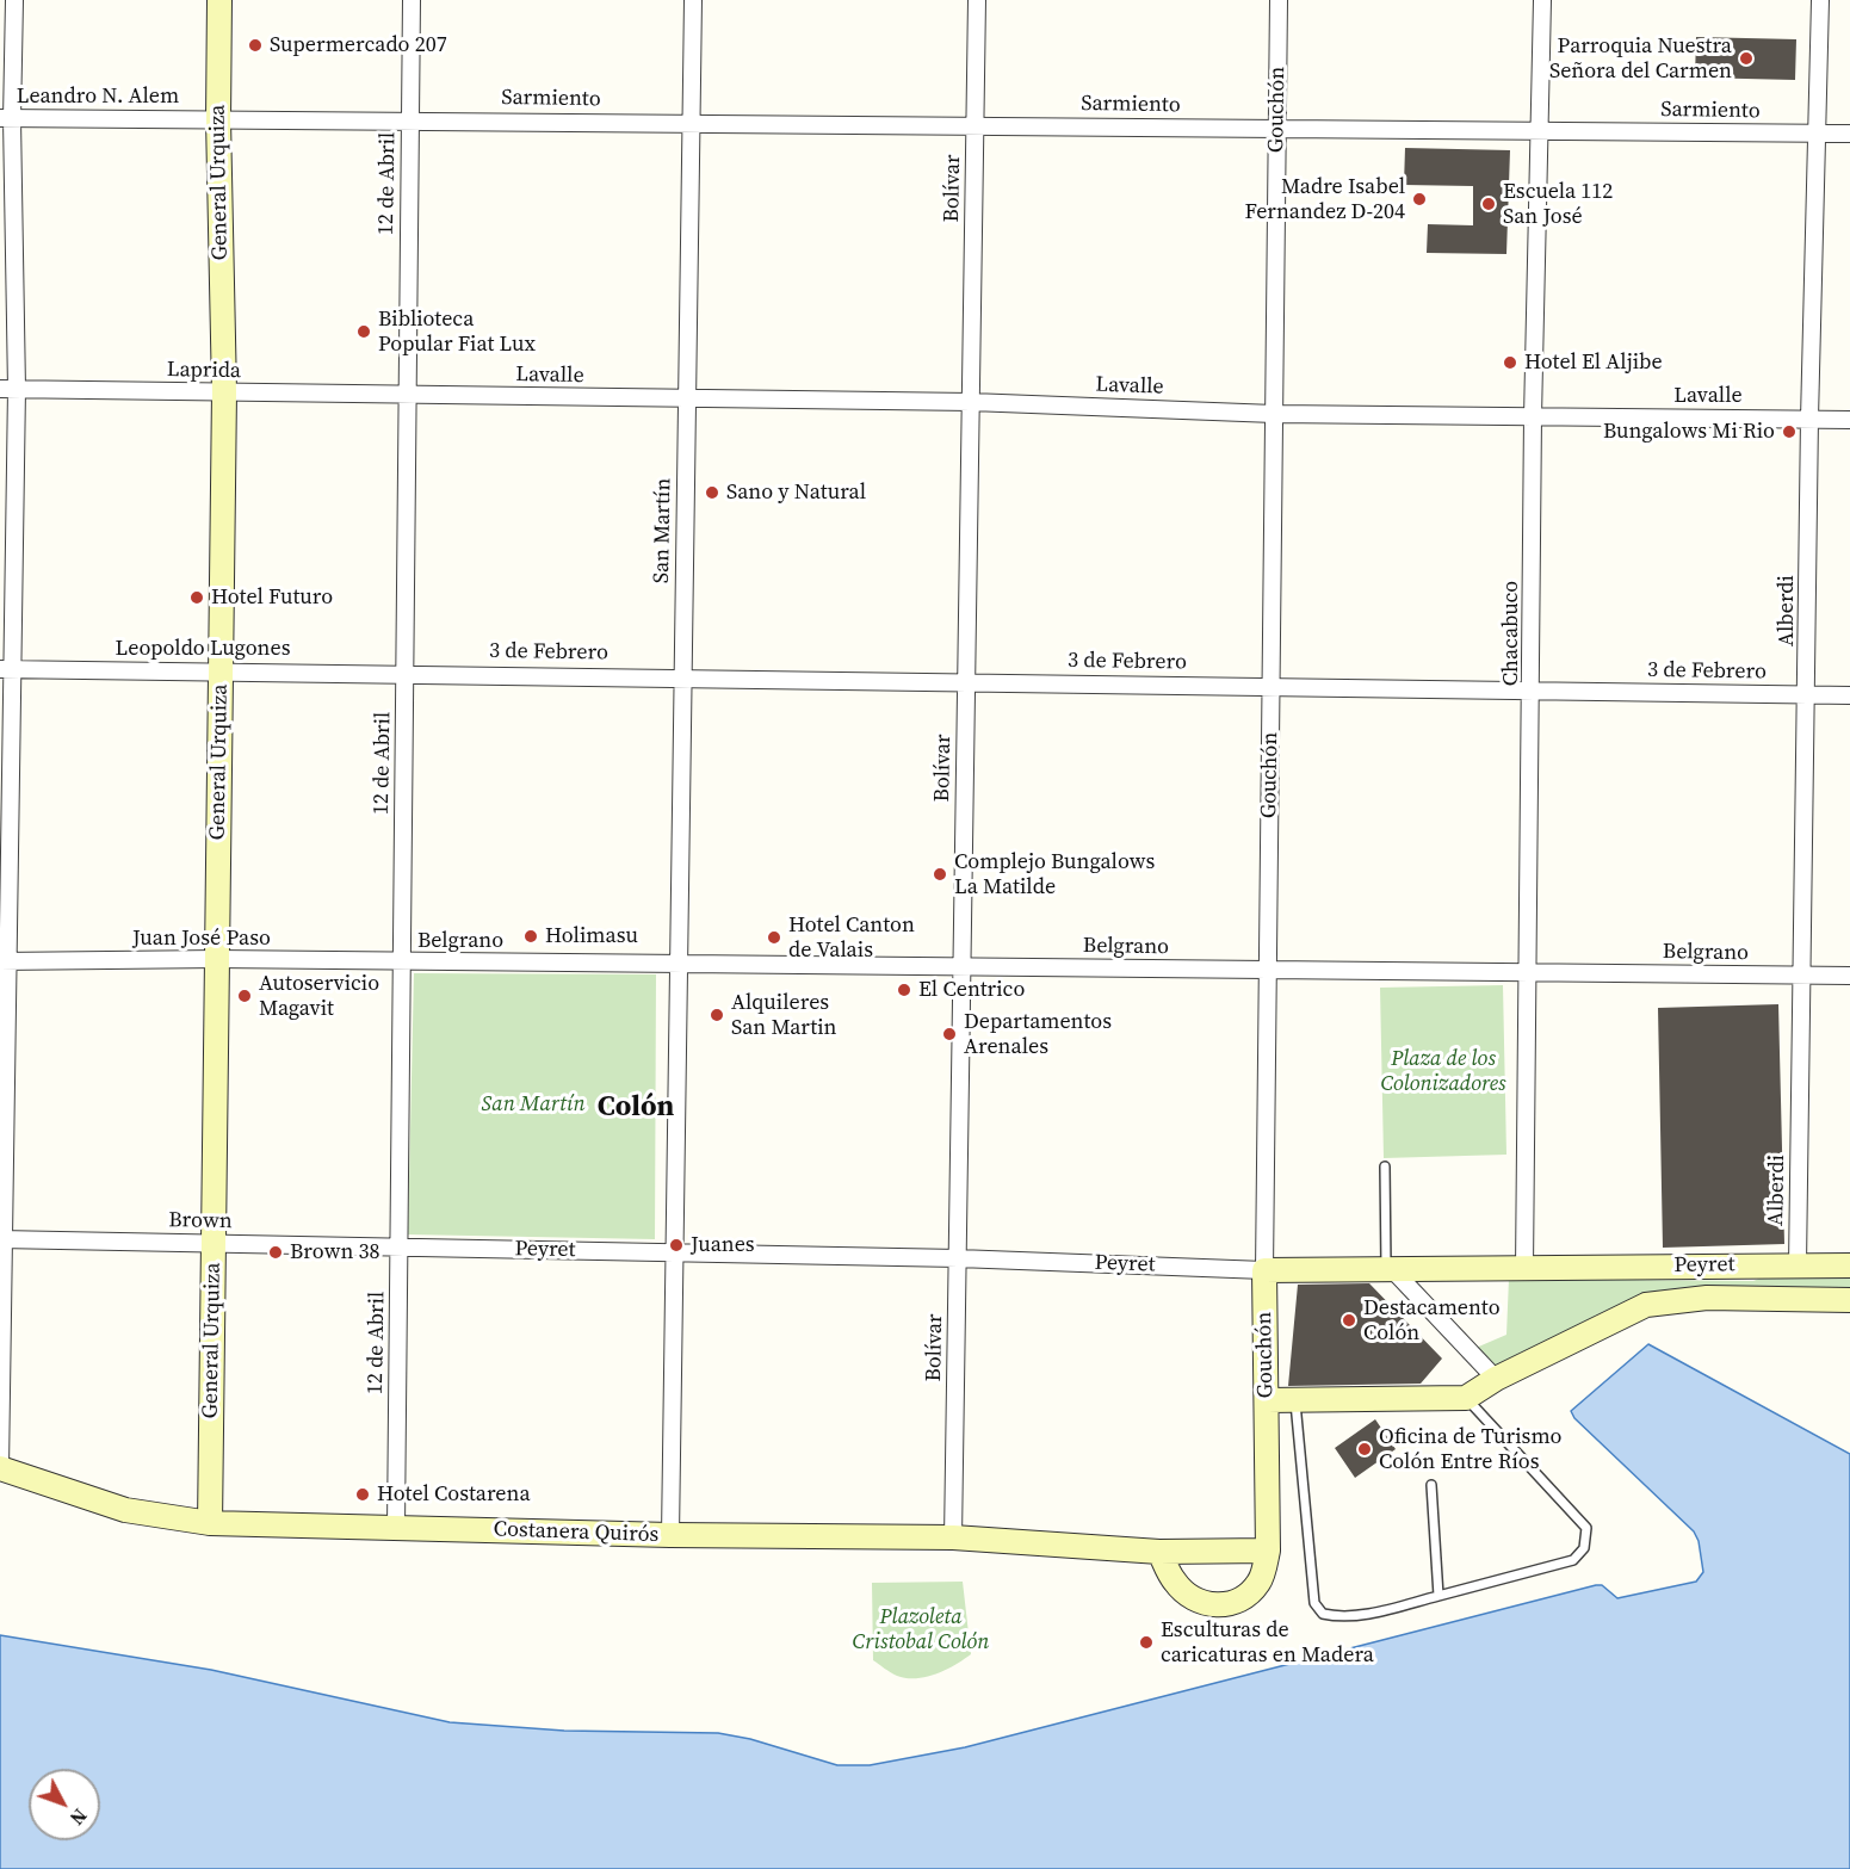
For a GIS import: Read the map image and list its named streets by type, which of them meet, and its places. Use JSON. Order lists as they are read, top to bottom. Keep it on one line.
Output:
{"streets":{"main road":["Gouchón","General Urquiza","Peyret","Costanera Quirós"],"street":["Leandro N. Alem","Sarmiento","12 de Abril","Bolívar","Laprida","Lavalle","San Martín","Alberdi","Chacabuco","Leopoldo Lugones","3 de Febrero","Juan José Paso","Belgrano","Brown"]},"crossings":[["Leandro N. Alem","Sarmiento"],["Leandro N. Alem","General Urquiza"],["Leandro N. Alem","12 de Abril"],["Sarmiento","Gouchón"],["Sarmiento","12 de Abril"],["Sarmiento","Bolívar"],["Sarmiento","San Martín"],["Sarmiento","Alberdi"],["Sarmiento","Chacabuco"],["Gouchón","Lavalle"],["Gouchón","3 de Febrero"],["Gouchón","Belgrano"],["Gouchón","Peyret"],["Gouchón","Costanera Quirós"],["General Urquiza","Laprida"],["General Urquiza","Leopoldo Lugones"],["General Urquiza","Juan José Paso"],["General Urquiza","Brown"],["General Urquiza","Costanera Quirós"],["12 de Abril","Laprida"],["12 de Abril","Lavalle"],["12 de Abril","Leopoldo Lugones"],["12 de Abril","3 de Febrero"],["12 de Abril","Juan José Paso"],["12 de Abril","Belgrano"],["12 de Abril","Brown"],["12 de Abril","Peyret"],["12 de Abril","Costanera Quirós"],["Bolívar","Lavalle"],["Bolívar","3 de Febrero"],["Bolívar","Belgrano"],["Bolívar","Peyret"],["Bolívar","Costanera Quirós"],["Laprida","Lavalle"],["Lavalle","San Martín"],["Lavalle","Alberdi"],["Lavalle","Chacabuco"],["San Martín","3 de Febrero"],["San Martín","Belgrano"],["San Martín","Peyret"],["San Martín","Costanera Quirós"],["Alberdi","3 de Febrero"],["Alberdi","Belgrano"],["Alberdi","Peyret"],["Chacabuco","3 de Febrero"],["Chacabuco","Belgrano"],["Chacabuco","Peyret"],["Leopoldo Lugones","3 de Febrero"],["Juan José Paso","Belgrano"],["Brown","Peyret"]],"districts":["Colón"],"parks":["Plaza de los Colonizadores","San Martín","Plazoleta Cristobal Colón"],"places":["Supermercado 207","Parroquia Nuestra Señora del Carmen","Madre Isabel Fernandez D-204","Escuela 112 San José","Biblioteca Popular Fiat Lux","Hotel El Aljibe","Bungalows Mi Rio","Sano y Natural","Hotel Futuro","Complejo Bungalows La Matilde","Holimasu","Hotel Canton de Valais","El Centrico","Autoservicio Magavit","Alquileres San Martin","Departamentos Arenales","Juanes","Brown 38","Destacamento Colón","Oficina de Turismo Colón Entre Ríos","Hotel Costarena","Esculturas de caricaturas en Madera"],"north":"bottom right"}
